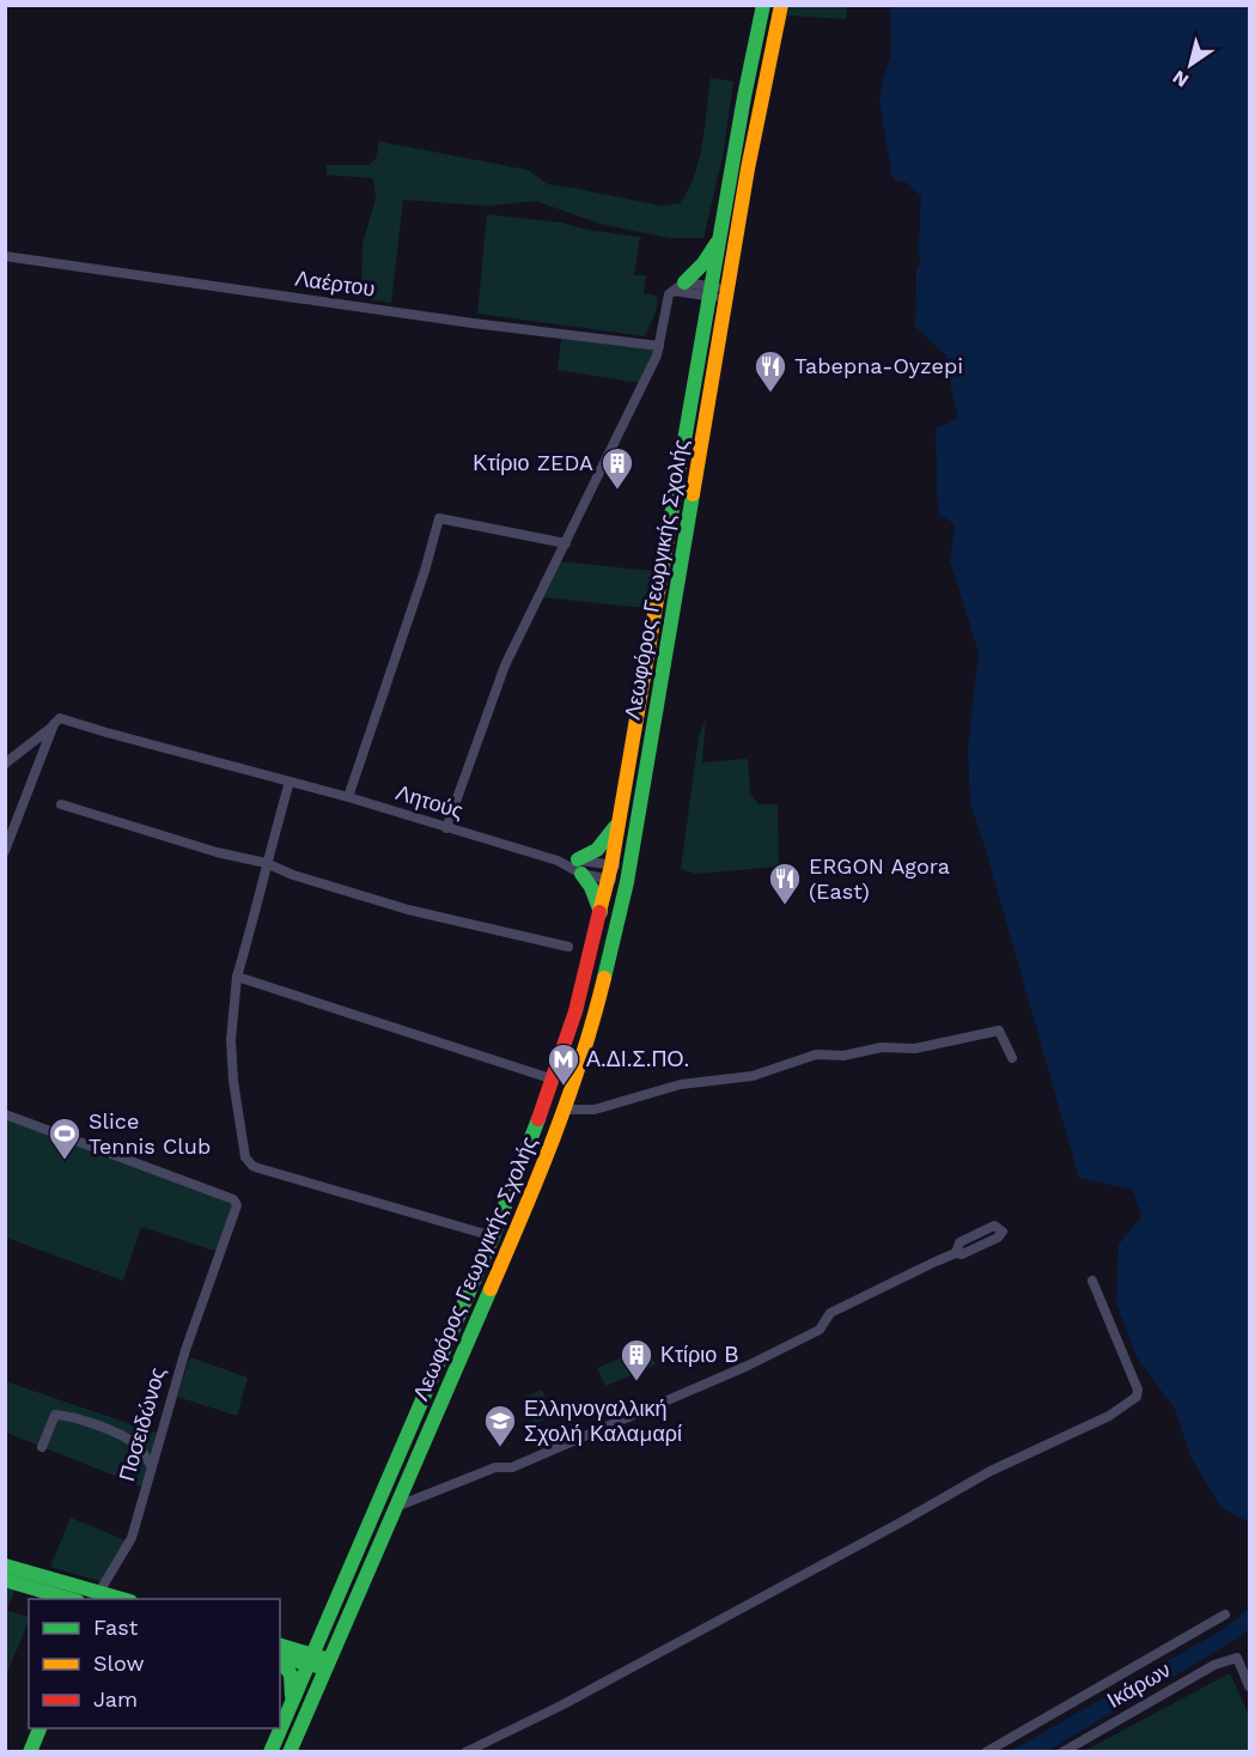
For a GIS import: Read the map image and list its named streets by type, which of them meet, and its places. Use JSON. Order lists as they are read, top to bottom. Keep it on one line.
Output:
{"streets":{"main road":["Λεωφόρος Γεωργικής Σχολής"],"street":["Λαέρτου","Λητούς","Ποσειδώνος","Ικάρων"]},"crossings":[["Λεωφόρος Γεωργικής Σχολής","Λητούς"]],"places":{"restaurant":["Tabepna-Oyzepi","ERGON Agora (East)"],"building":["Κτίριο ZEDA","Κτίριο Β"],"metro station":["Α.ΔΙ.Σ.ΠΟ."],"sports":["Slice Tennis Club"],"school or university":["Ελληνογαλλική Σχολή Καλαμαρί"]},"legend":["Fast","Slow","Jam"],"north":"bottom left"}
